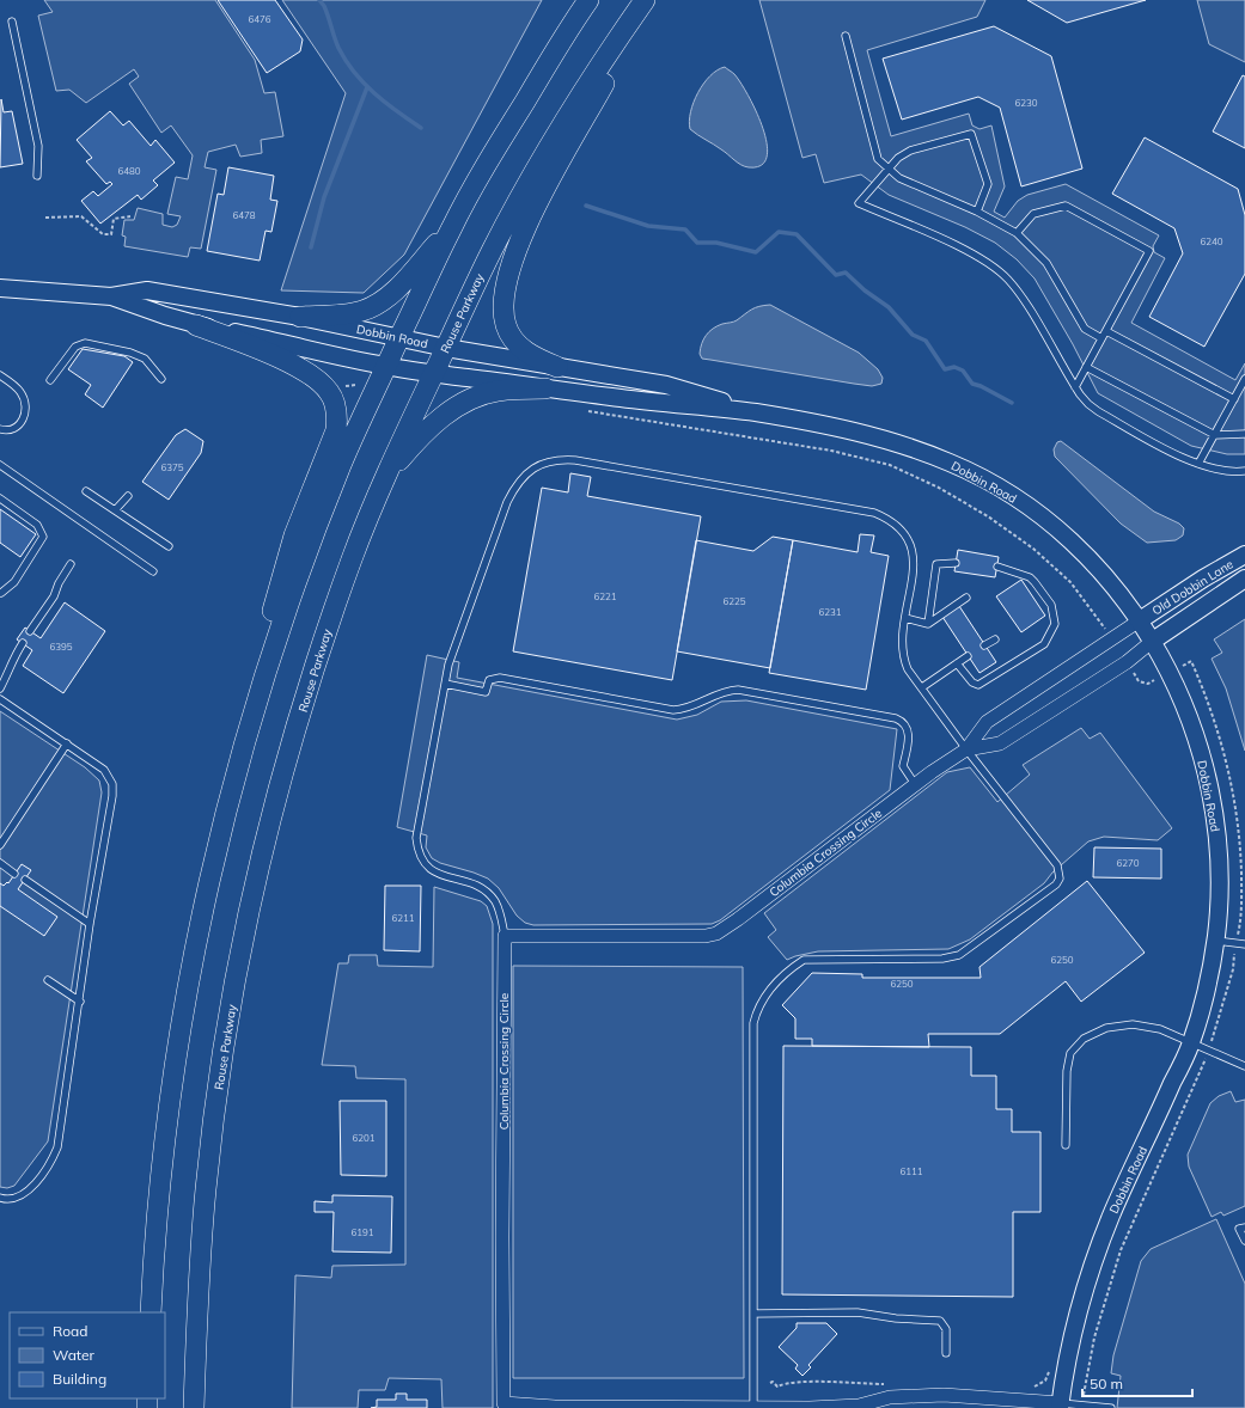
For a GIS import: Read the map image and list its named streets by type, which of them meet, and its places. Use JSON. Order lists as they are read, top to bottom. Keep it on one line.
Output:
{"streets":{"main road":["Rouse Parkway"],"street":["Dobbin Road","Old Dobbin Lane","Columbia Crossing Circle"]},"crossings":[["Rouse Parkway","Dobbin Road"],["Dobbin Road","Old Dobbin Lane"],["Dobbin Road","Columbia Crossing Circle"],["Old Dobbin Lane","Columbia Crossing Circle"]],"house_numbers":["6476","6230","6480","6478","6240","6375","6221","6225","6231","6395","6270","6211","6250","6250","6201","6111","6191"],"legend":["Road","Water","Building"],"scale_bar":"50 m"}
